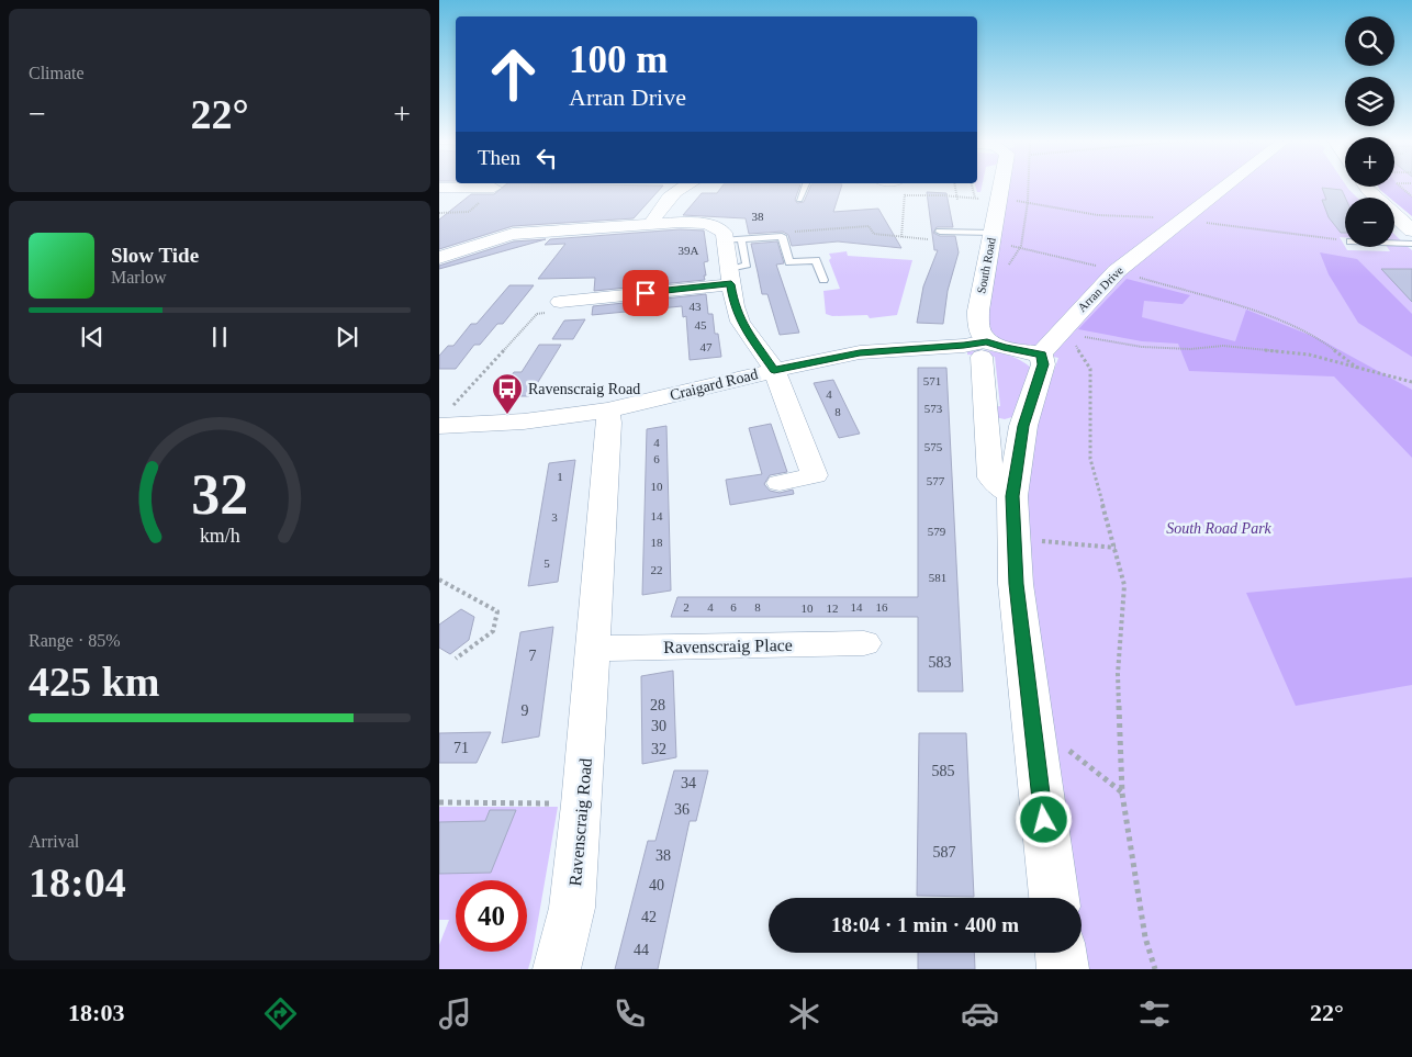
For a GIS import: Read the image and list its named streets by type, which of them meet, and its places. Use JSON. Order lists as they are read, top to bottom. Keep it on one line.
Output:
{"streets":{"street":["South Road","Arran Drive","Craigard Road","Ravenscraig Place","Ravenscraig Road"]},"crossings":[["South Road","Craigard Road"],["Craigard Road","Ravenscraig Road"],["Ravenscraig Place","Ravenscraig Road"]],"parks":["South Road Park"],"places":{"bus stop":["Ravenscraig Road"]},"house_numbers":["38","39A","43","45","47","571","4","573","8","4","575","6","1","577","10","14","3","579","18","5","22","581","2","4","6","8","14","16","10","12","7","583","28","9","30","71","32","585","34","36","587","38","40","42","44"],"page":{"tile":["Climate",["Range · 85%","425 km"],["Arrival","18:04"]],"map_buttons":["+","−"],"turn":["100 m","Arran Drive"],"heat":["−","22°","+"],"then":"Then","song":["Slow Tide","Marlow"],"limit":"40","trip":"18:04 · 1 min · 400 m","tabs":["18:03","22°"],"gauge":["32","km/h"]}}
